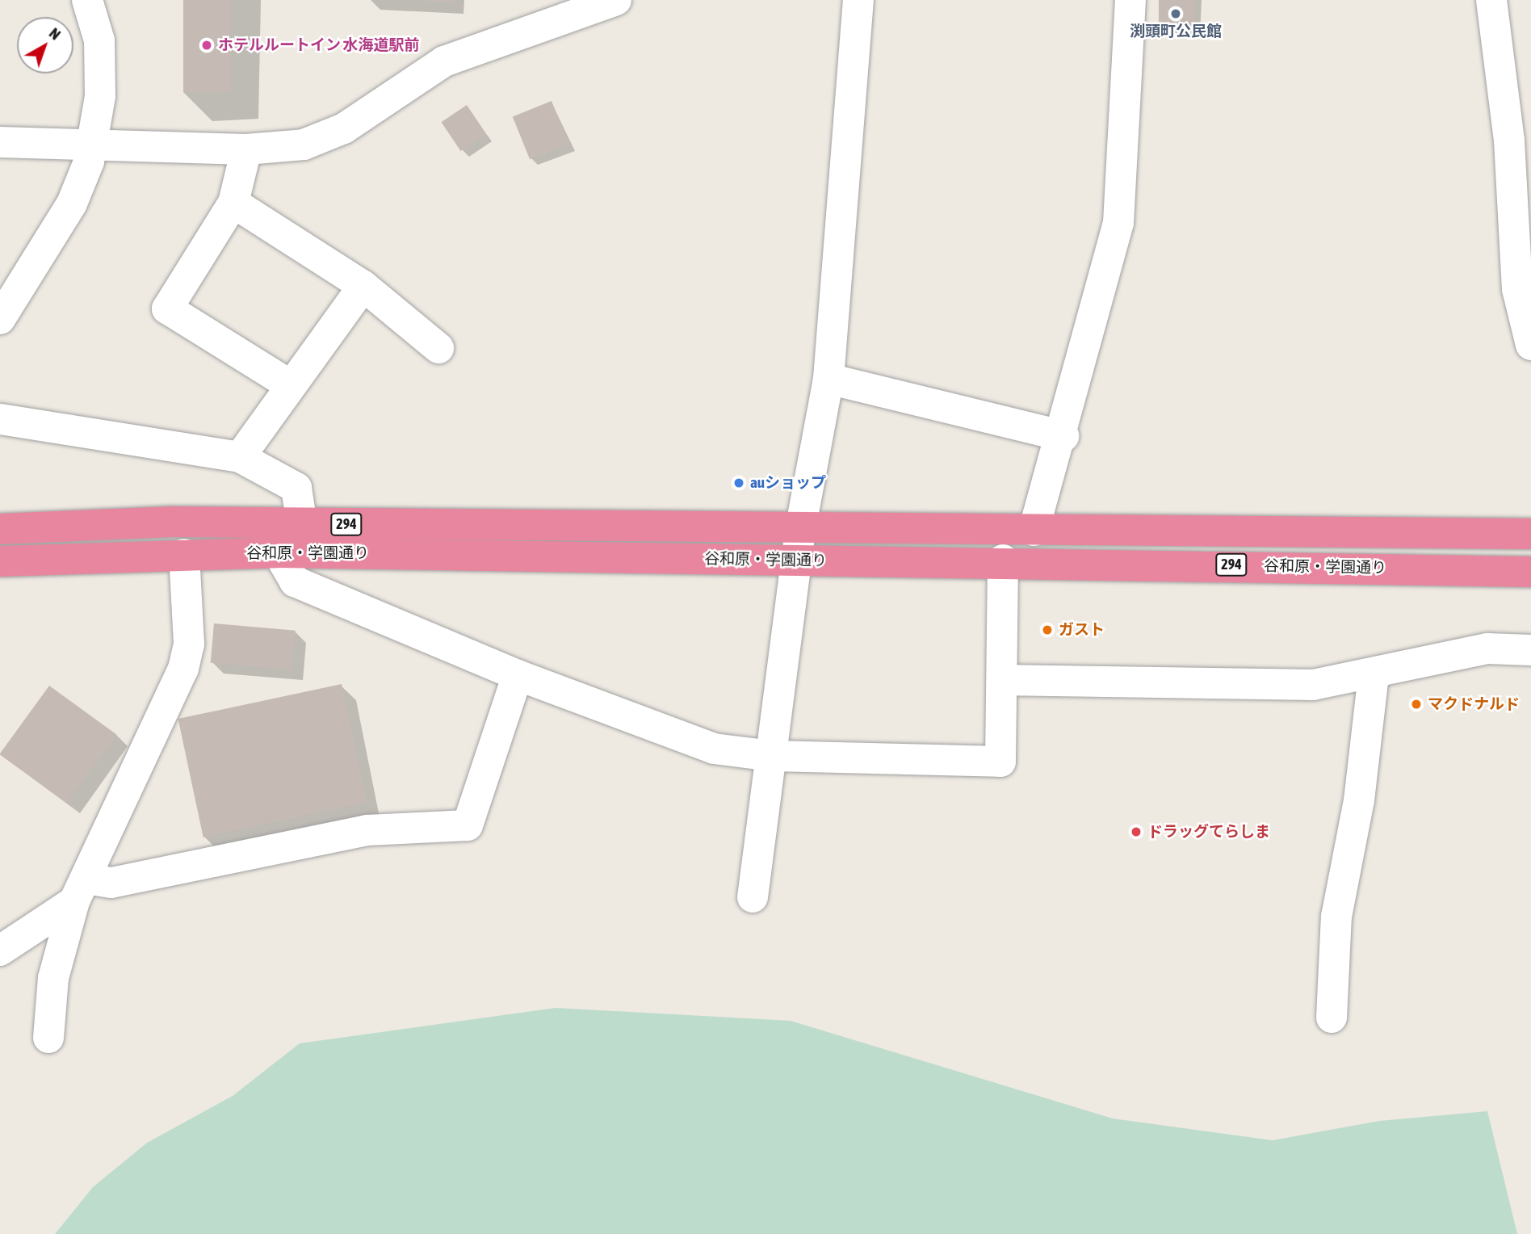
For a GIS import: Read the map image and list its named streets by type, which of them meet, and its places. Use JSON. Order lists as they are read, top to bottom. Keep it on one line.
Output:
{"streets":{"highway":["294","谷和原・学園通り"]},"places":["渕頭町公民館","ホテルルートイン 水海道駅前","auショップ","ガスト","マクドナルド","ドラッグてらしま"],"north":"top right"}
